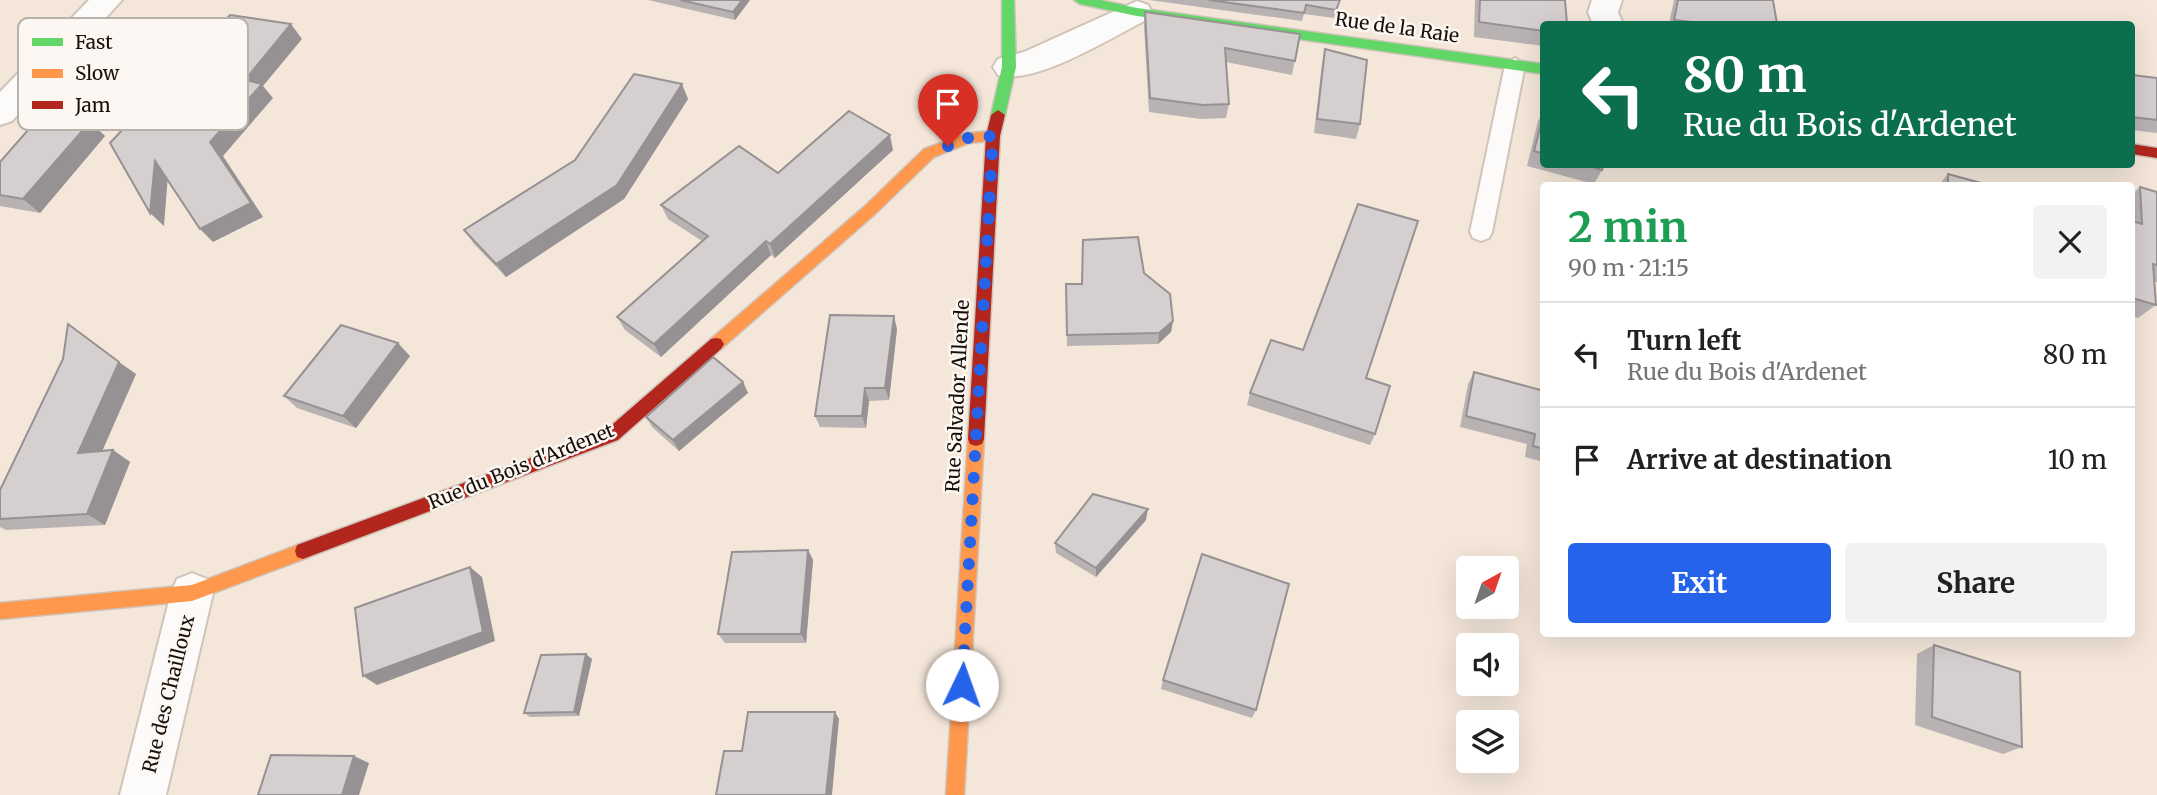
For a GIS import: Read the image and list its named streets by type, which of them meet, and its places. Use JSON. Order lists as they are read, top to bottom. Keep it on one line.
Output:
{"streets":{"street":["Rue de la Raie","Rue Salvador Allende","Rue du Bois d'Ardenet","Rue des Chailloux"]},"crossings":[["Rue Salvador Allende","Rue du Bois d'Ardenet"],["Rue du Bois d'Ardenet","Rue des Chailloux"]],"legend":["Fast","Slow","Jam"],"north":"top right","page":{"turn":["80 m","Rue du Bois d'Ardenet"],"heading":["2 min","90 m · 21:15"],"list":[{"name":"Turn left","note":"Rue du Bois d'Ardenet","value":"80 m"},{"name":"Arrive at destination","value":"10 m"}],"buttons":["Exit","Share"]}}
